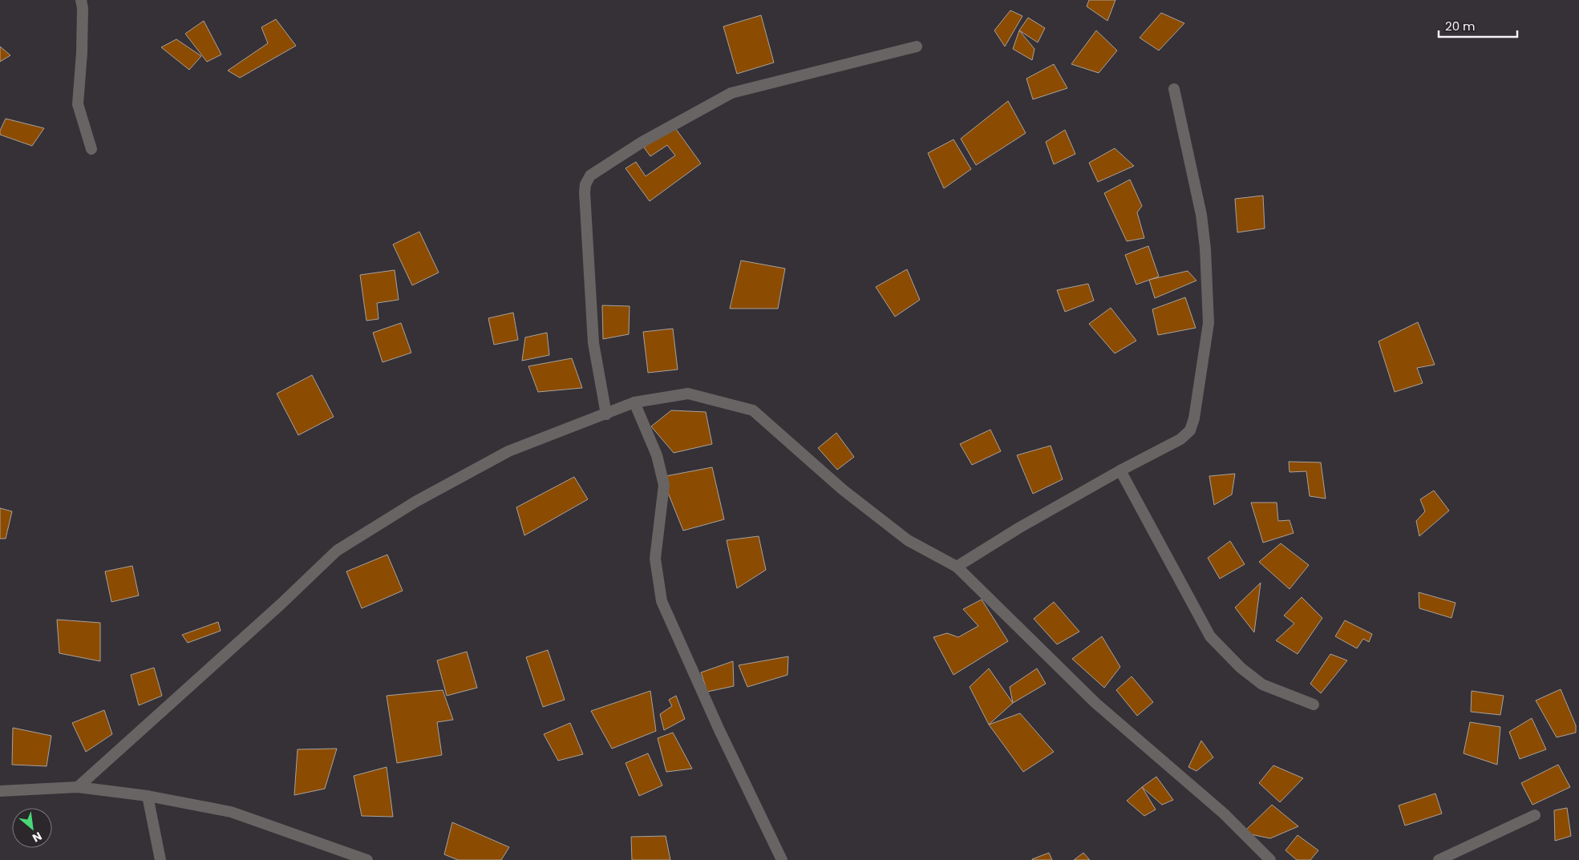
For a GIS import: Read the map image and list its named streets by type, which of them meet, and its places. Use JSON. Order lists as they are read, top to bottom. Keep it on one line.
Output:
{"scale_bar":"20 m","north":"bottom right"}
